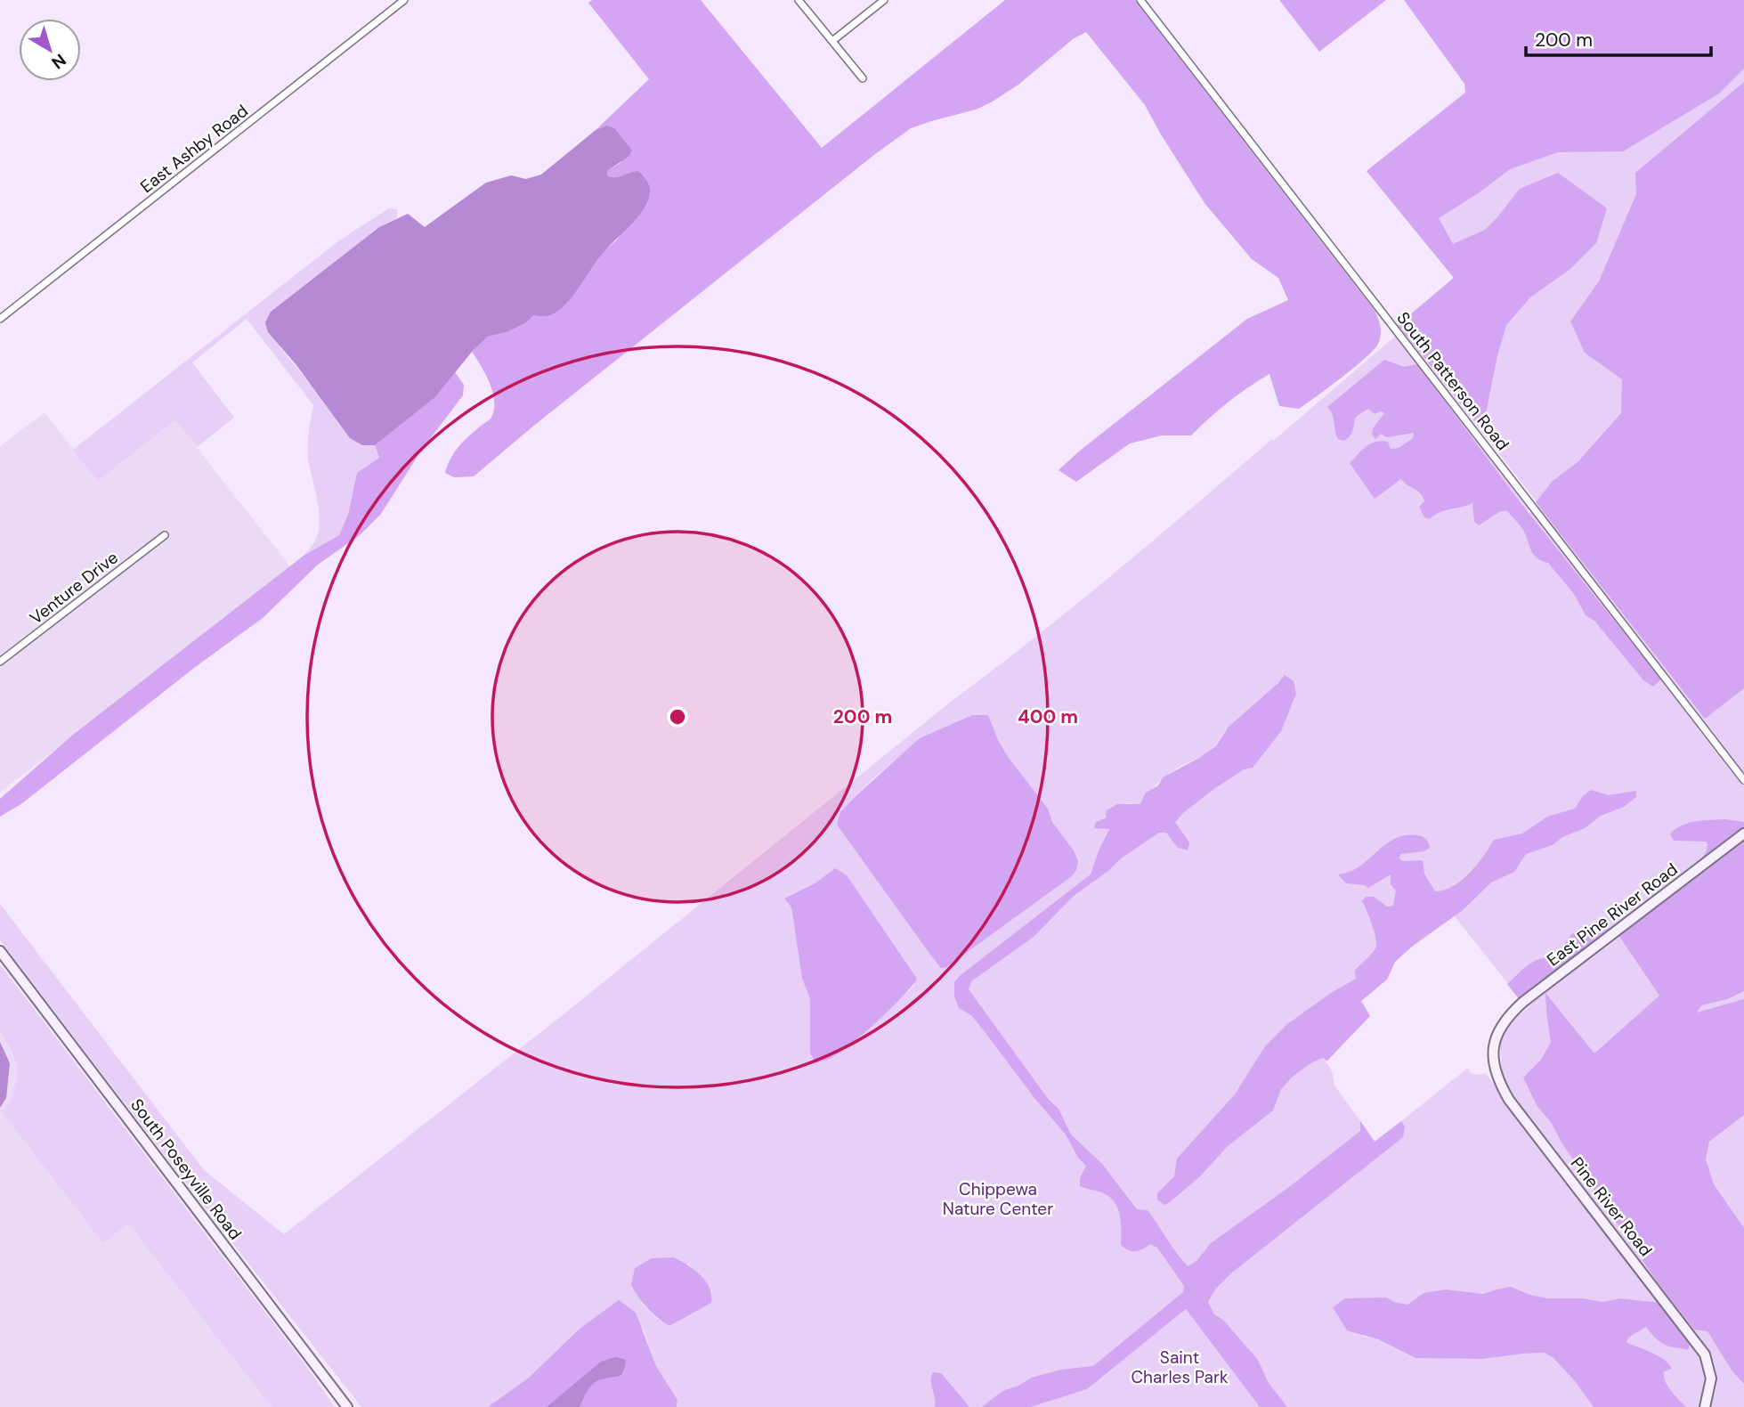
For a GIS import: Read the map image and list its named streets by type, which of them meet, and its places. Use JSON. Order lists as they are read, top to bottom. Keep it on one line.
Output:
{"streets":{"street":["East Ashby Road","South Patterson Road","Venture Drive","East Pine River Road","South Poseyville Road","Pine River Road"]},"crossings":[["East Pine River Road","Pine River Road"]],"parks":["Chippewa Nature Center","Saint Charles Park"],"scale_bar":"200 m","north":"bottom right","rings":["200 m","400 m"]}
